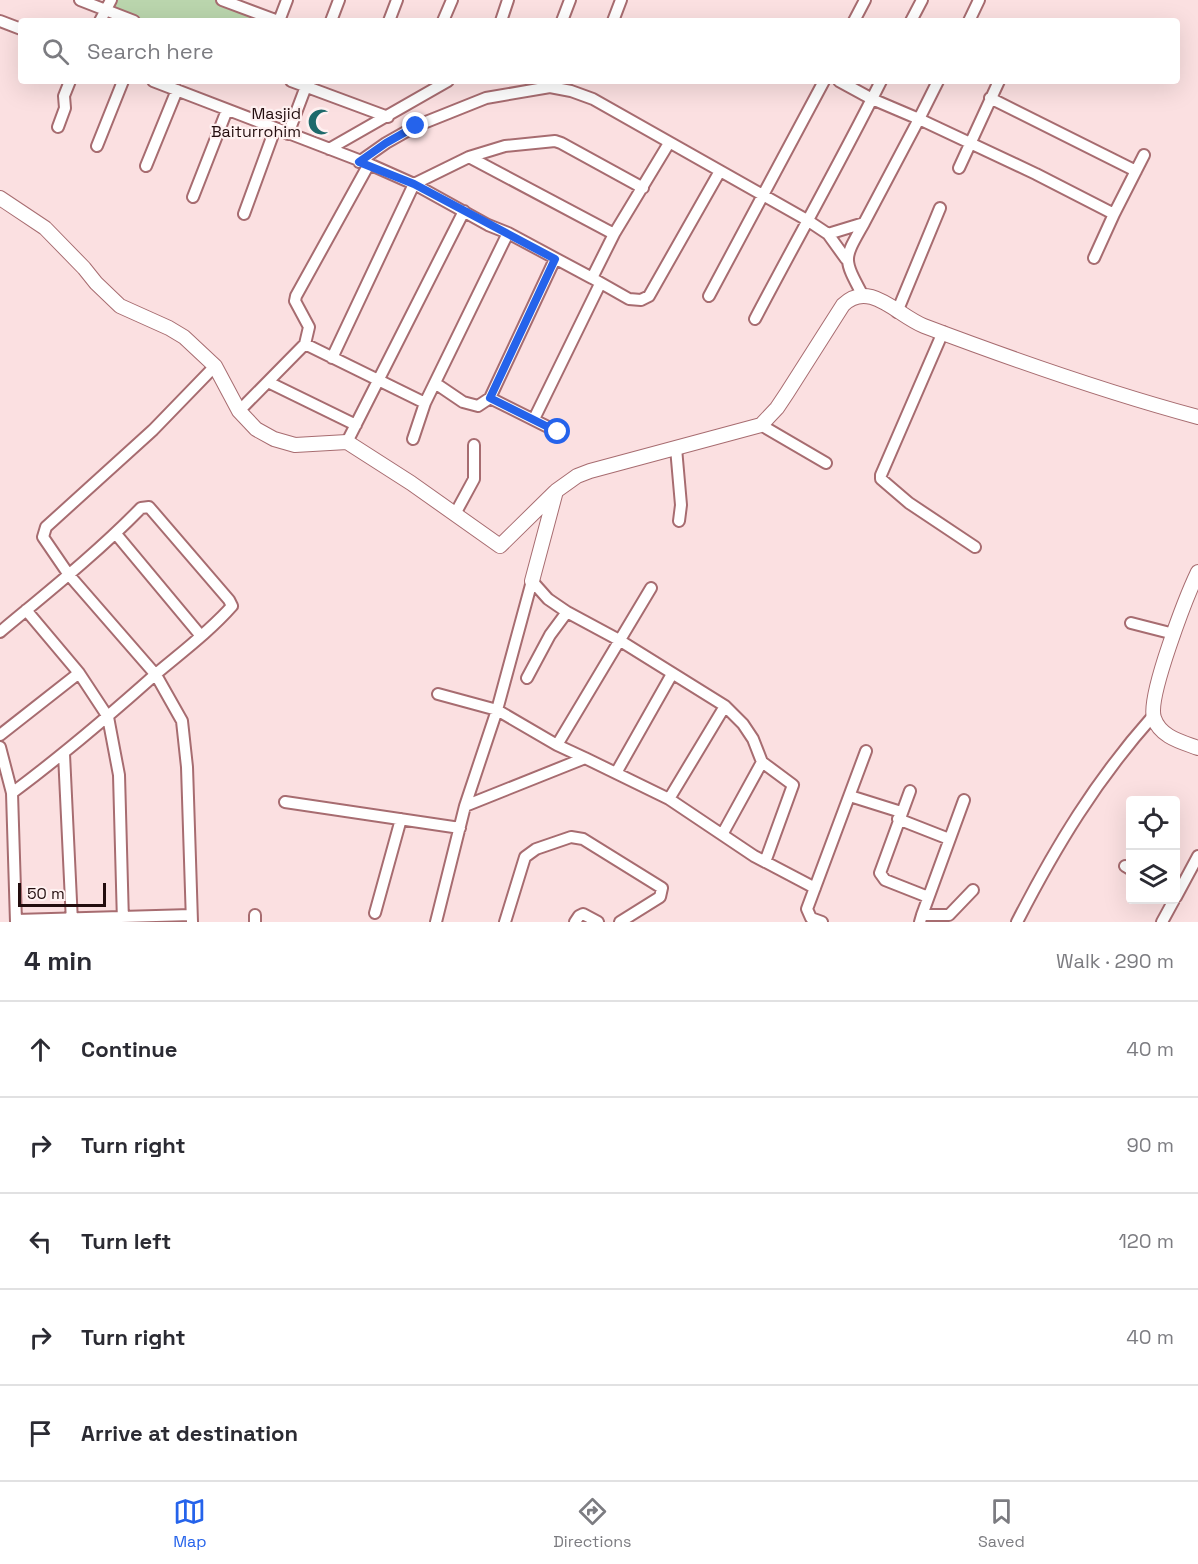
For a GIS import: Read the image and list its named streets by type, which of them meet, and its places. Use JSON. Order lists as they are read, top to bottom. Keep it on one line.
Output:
{"places":{"mosque":["Masjid Baiturrohim"]},"scale_bar":"50 m","page":{"search":"Search here","scale":"50 m","heading":["4 min","Walk · 290 m"],"list":[["Continue","40 m"],["Turn right","90 m"],["Turn left","120 m"],["Turn right","40 m"],"Arrive at destination"],"nav":["Map","Directions","Saved"]}}
